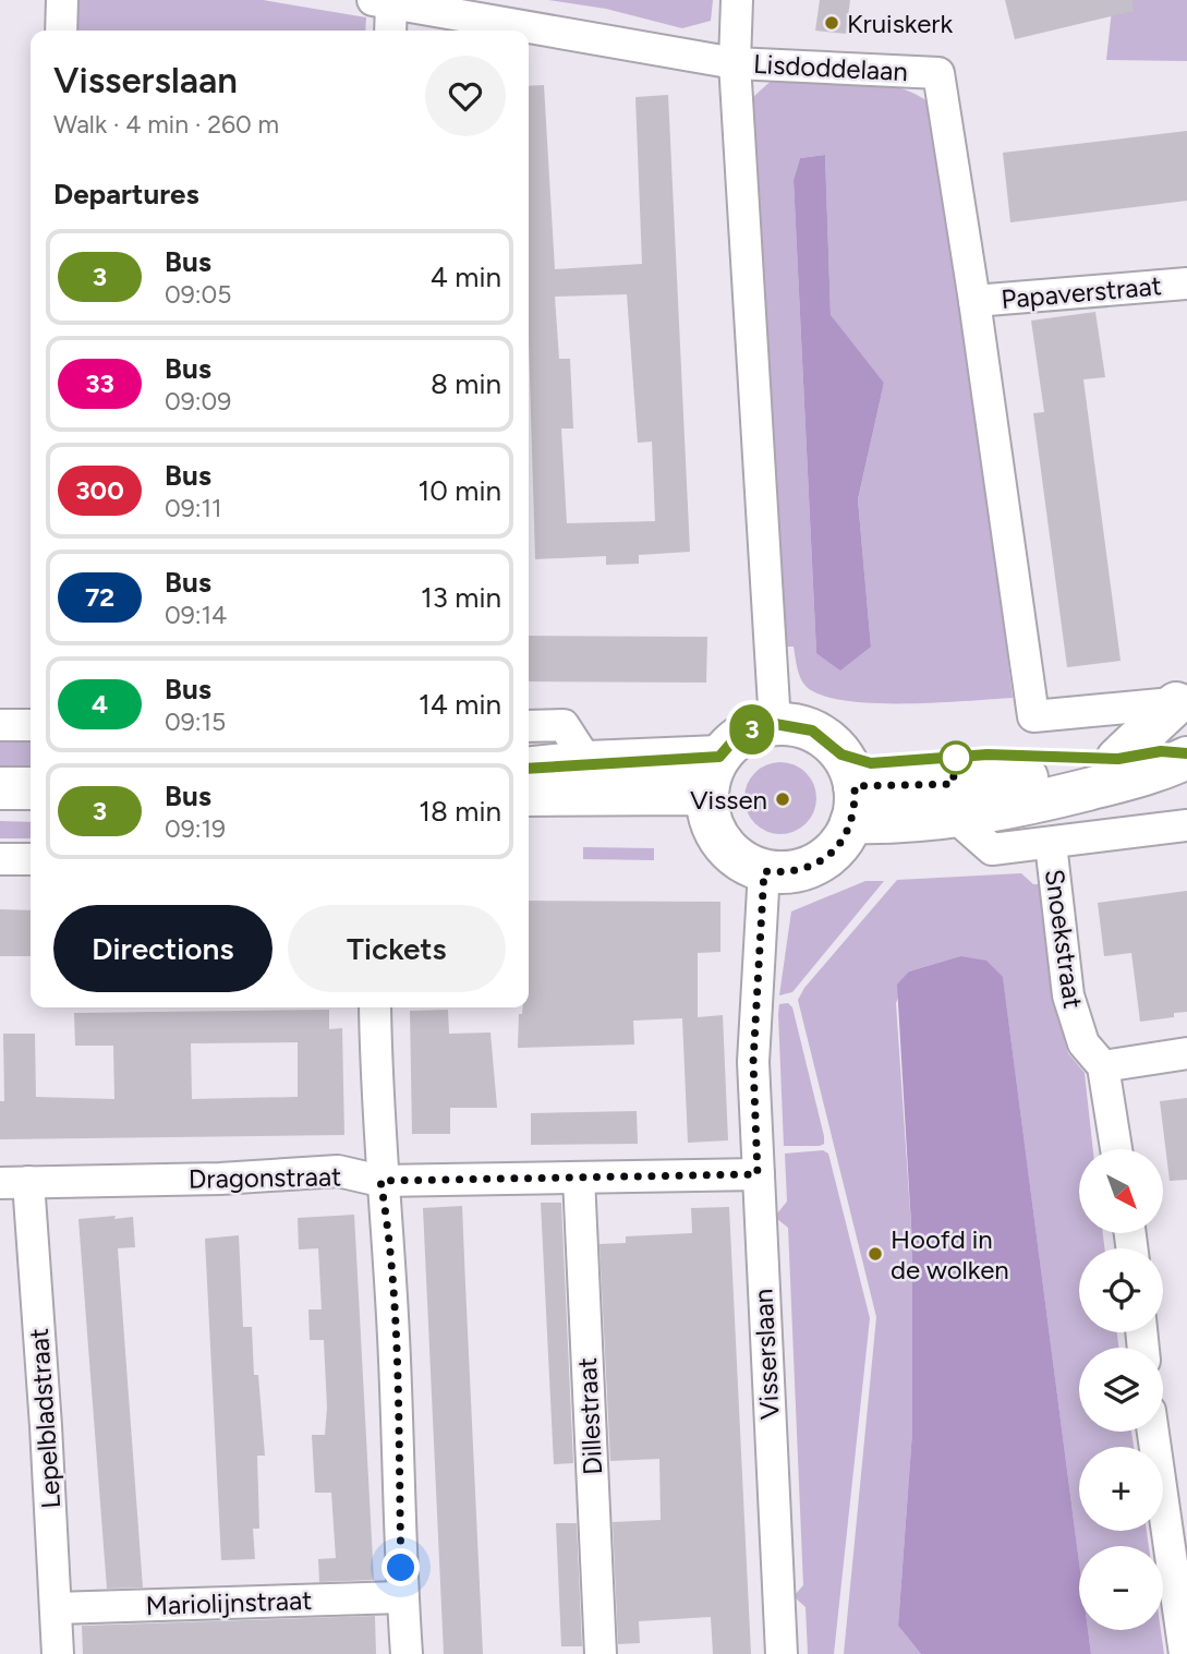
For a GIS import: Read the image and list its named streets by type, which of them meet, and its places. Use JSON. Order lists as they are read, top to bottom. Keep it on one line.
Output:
{"streets":{"street":["Lisdoddelaan","Papaverstraat","Snoekstraat","Dragonstraat","Visserslaan","Dillestraat","Lepelbladstraat","Mariolijnstraat"]},"crossings":[["Lisdoddelaan","Papaverstraat"],["Lisdoddelaan","Visserslaan"],["Dragonstraat","Visserslaan"],["Dragonstraat","Dillestraat"],["Dragonstraat","Lepelbladstraat"],["Lepelbladstraat","Mariolijnstraat"]],"places":["Kruiskerk","Vissen","Hoofd in de wolken"],"lines":["bus line 3"],"north":"bottom right","page":{"on_map":"3","heading":[["Visserslaan","Walk · 4 min · 260 m"],"Departures"],"list":[{"mark":"3","name":"Bus","note":"09:05","value":"4 min"},{"mark":"33","name":"Bus","note":"09:09","value":"8 min"},{"mark":"300","name":"Bus","note":"09:11","value":"10 min"},{"mark":"72","name":"Bus","note":"09:14","value":"13 min"},{"mark":"4","name":"Bus","note":"09:15","value":"14 min"},{"mark":"3","name":"Bus","note":"09:19","value":"18 min"}],"buttons":["Directions","Tickets"],"map_buttons":["+","−"]}}
